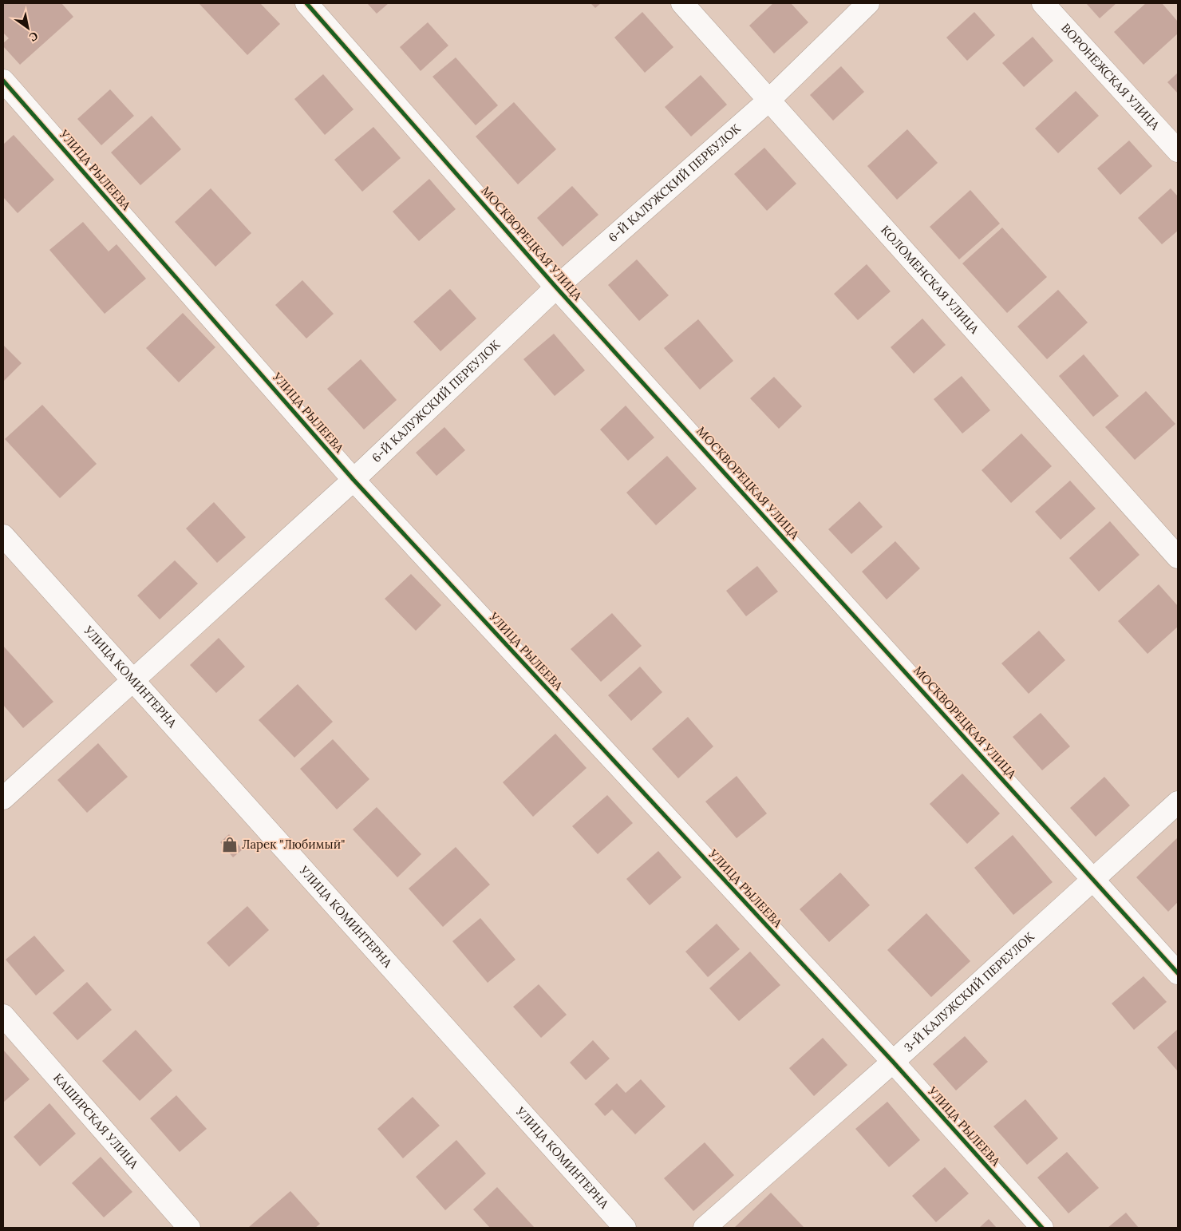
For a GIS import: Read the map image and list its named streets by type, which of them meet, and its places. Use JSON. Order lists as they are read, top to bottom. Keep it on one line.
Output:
{"streets":{"street":["ВОРОНЕЖСКАЯ УЛИЦА","УЛИЦА РЫЛЕЕВА","6-Й КАЛУЖСКИЙ ПЕРЕУЛОК","МОСКВОРЕЦКАЯ УЛИЦА","КОЛОМЕНСКАЯ УЛИЦА","УЛИЦА КОМИНТЕРНА","3-Й КАЛУЖСКИЙ ПЕРЕУЛОК","КАШИРСКАЯ УЛИЦА"]},"crossings":[["УЛИЦА РЫЛЕЕВА","6-Й КАЛУЖСКИЙ ПЕРЕУЛОК"],["УЛИЦА РЫЛЕЕВА","3-Й КАЛУЖСКИЙ ПЕРЕУЛОК"],["6-Й КАЛУЖСКИЙ ПЕРЕУЛОК","МОСКВОРЕЦКАЯ УЛИЦА"],["6-Й КАЛУЖСКИЙ ПЕРЕУЛОК","КОЛОМЕНСКАЯ УЛИЦА"],["6-Й КАЛУЖСКИЙ ПЕРЕУЛОК","УЛИЦА КОМИНТЕРНА"],["МОСКВОРЕЦКАЯ УЛИЦА","3-Й КАЛУЖСКИЙ ПЕРЕУЛОК"]],"places":{"shop":["Ларек \"Любимый\""]},"north":"bottom right"}
